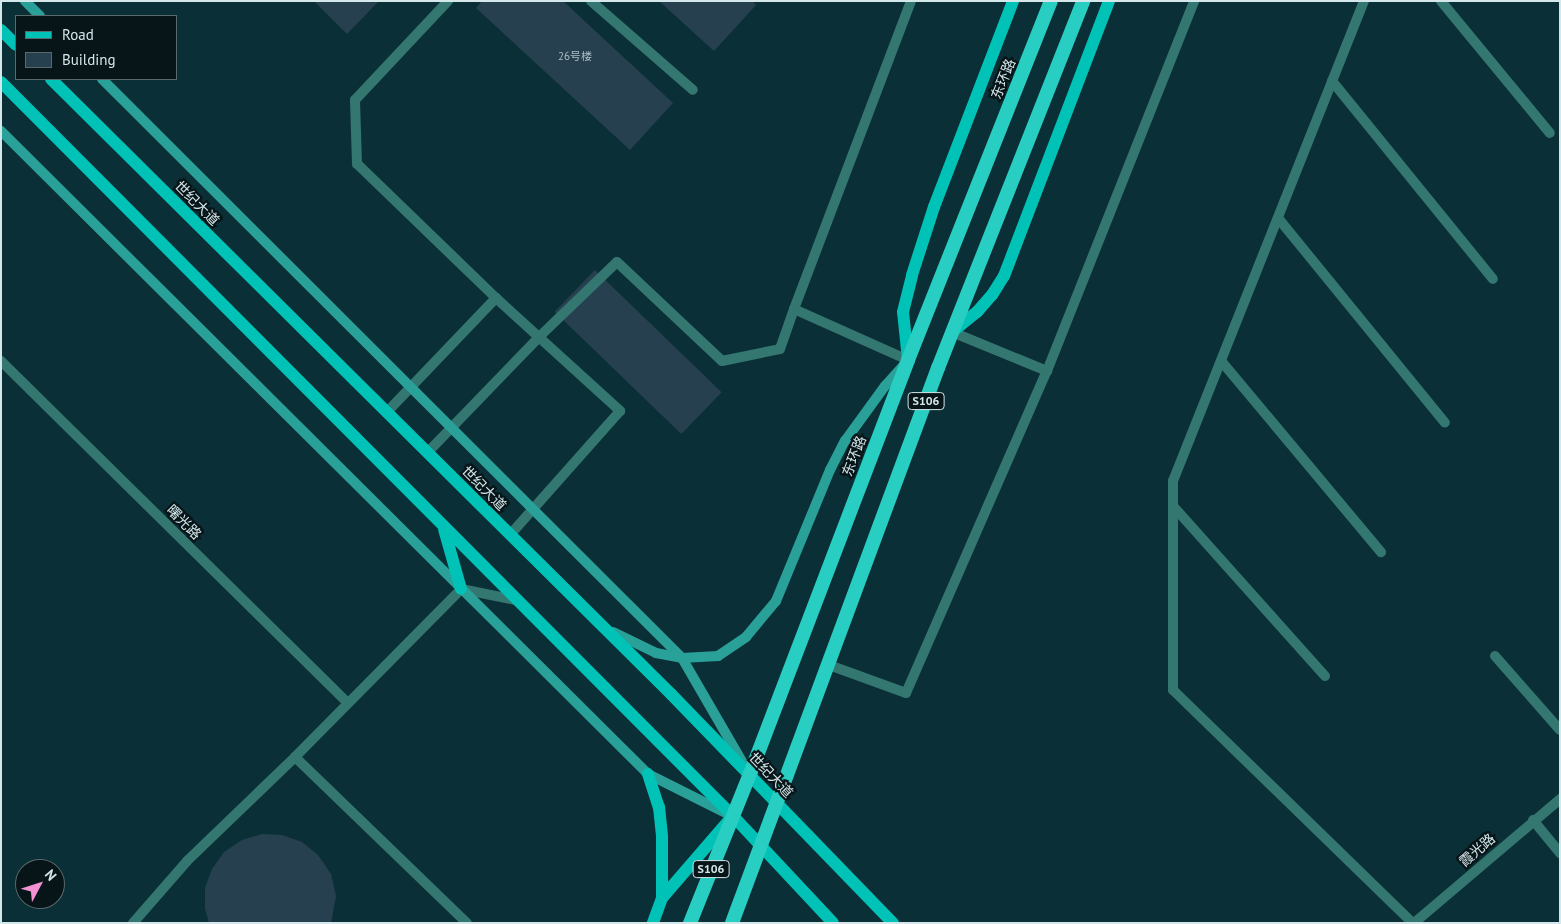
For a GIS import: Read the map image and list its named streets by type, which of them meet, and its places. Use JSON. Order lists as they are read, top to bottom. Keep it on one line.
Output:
{"streets":{"highway":["东环路","S106"],"main road":["世纪大道"],"street":["曙光路","霞光路"]},"crossings":[["东环路","世纪大道"],["世纪大道","S106"]],"house_numbers":["26号楼"],"legend":["Road","Building"],"north":"top right"}
